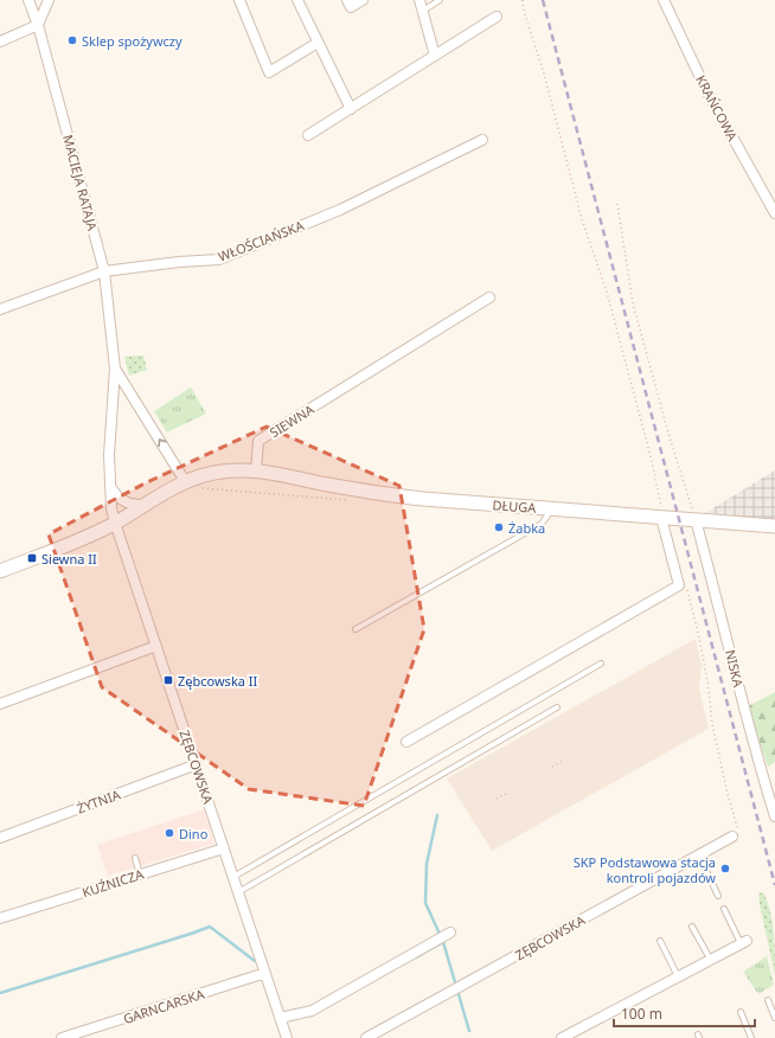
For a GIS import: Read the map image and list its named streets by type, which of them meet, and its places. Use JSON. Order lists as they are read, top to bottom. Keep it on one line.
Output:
{"streets":{"street":["KRAŃCOWA","MACIEJA RATAJA","WŁOŚCIAŃSKA","SIEWNA","DŁUGA","NISKA","ZĘBCOWSKA","ŻYTNIA","KUŹNICZA","GARNCARSKA"]},"crossings":[["MACIEJA RATAJA","WŁOŚCIAŃSKA"],["MACIEJA RATAJA","ZĘBCOWSKA"],["SIEWNA","DŁUGA"],["DŁUGA","NISKA"],["ZĘBCOWSKA","ŻYTNIA"],["ZĘBCOWSKA","KUŹNICZA"],["ZĘBCOWSKA","GARNCARSKA"]],"places":{"other":["Sklep spożywczy","Żabka","Dino","SKP Podstawowa stacja kontroli pojazdów"],"transit":["Siewna II","Zębcowska II"]},"scale_bar":"100 m"}
